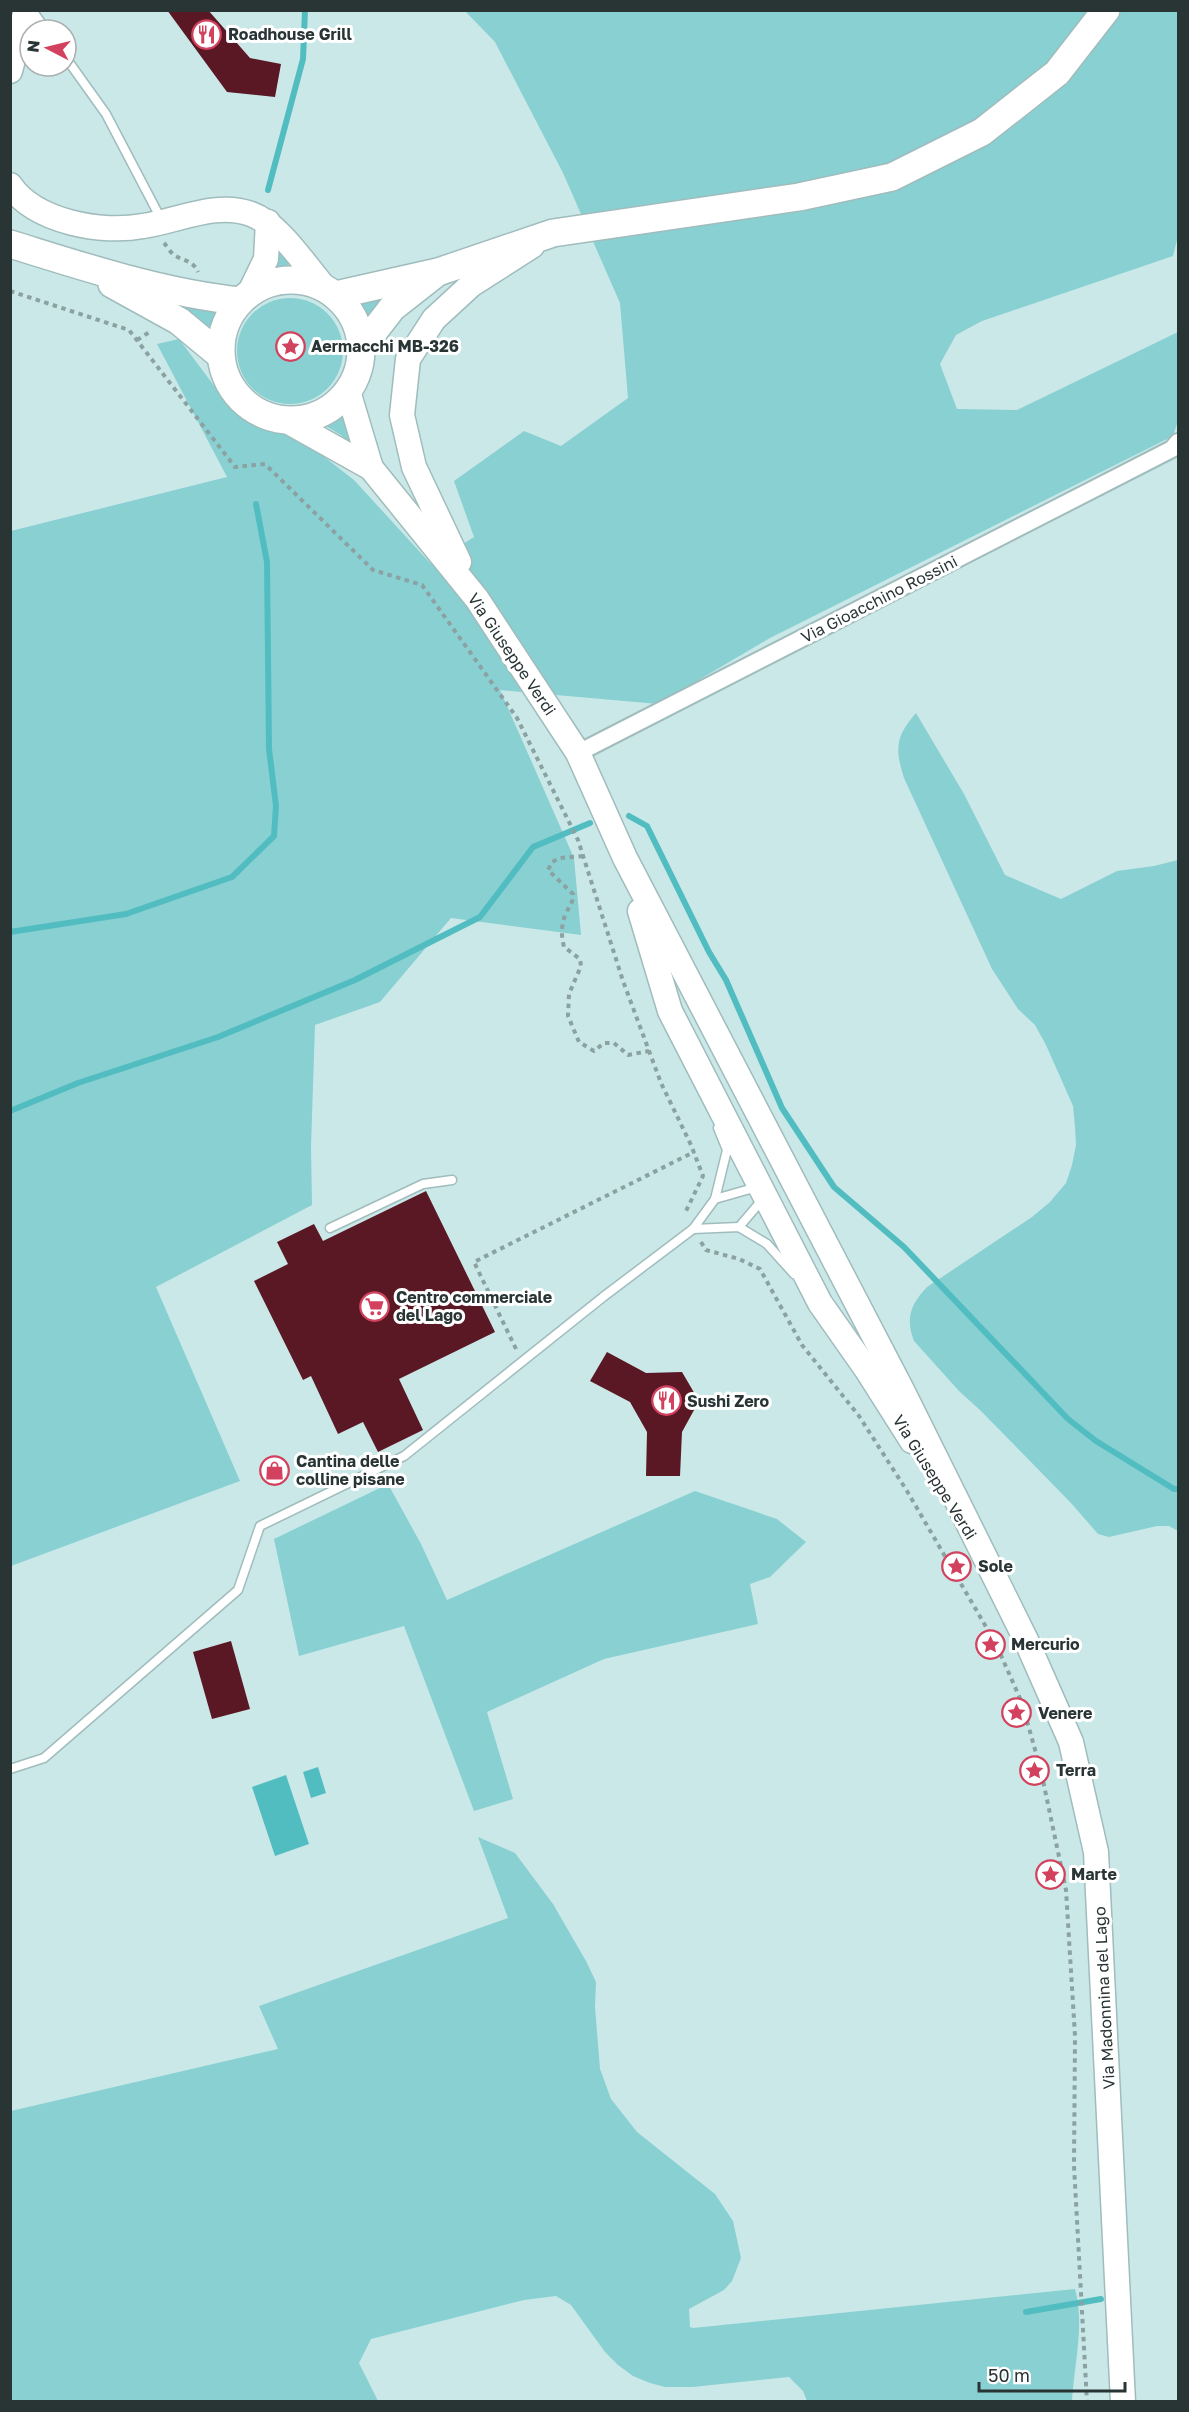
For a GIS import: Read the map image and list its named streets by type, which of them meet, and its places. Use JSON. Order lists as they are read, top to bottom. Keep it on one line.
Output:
{"streets":{"main road":["Via Giuseppe Verdi","Via Madonnina del Lago"],"street":["Via Gioacchino Rossini"]},"crossings":[["Via Gioacchino Rossini","Via Giuseppe Verdi"],["Via Giuseppe Verdi","Via Madonnina del Lago"]],"places":{"restaurant":["Roadhouse Grill","Sushi Zero"],"place":["Aermacchi MB-326","Sole","Mercurio","Venere","Terra","Marte"],"supermarket":["Centro commerciale del Lago"],"shop":["Cantina delle colline pisane"]},"scale_bar":"50 m","north":"left"}
